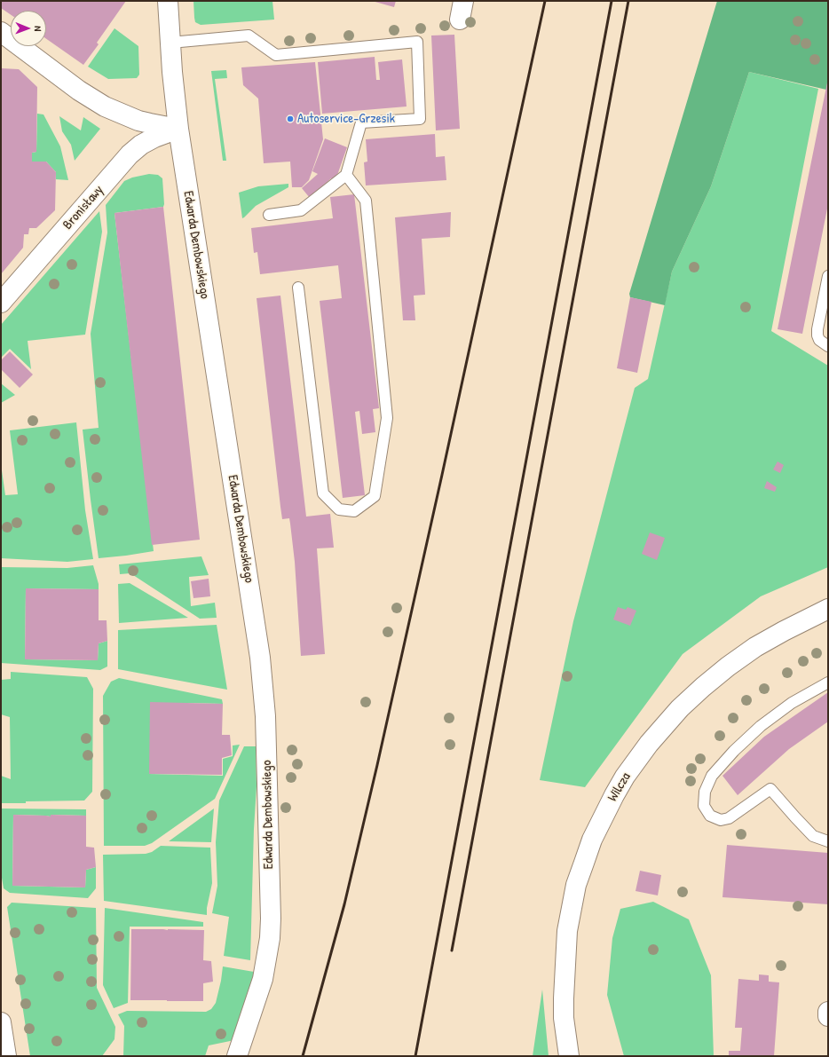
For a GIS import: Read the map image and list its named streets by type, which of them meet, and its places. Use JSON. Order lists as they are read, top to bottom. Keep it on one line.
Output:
{"streets":{"street":["Bronisławy","Edwarda Dembowskiego","Wilcza"]},"crossings":[["Bronisławy","Edwarda Dembowskiego"]],"places":["Autoservice-Grzesik"],"north":"right"}
